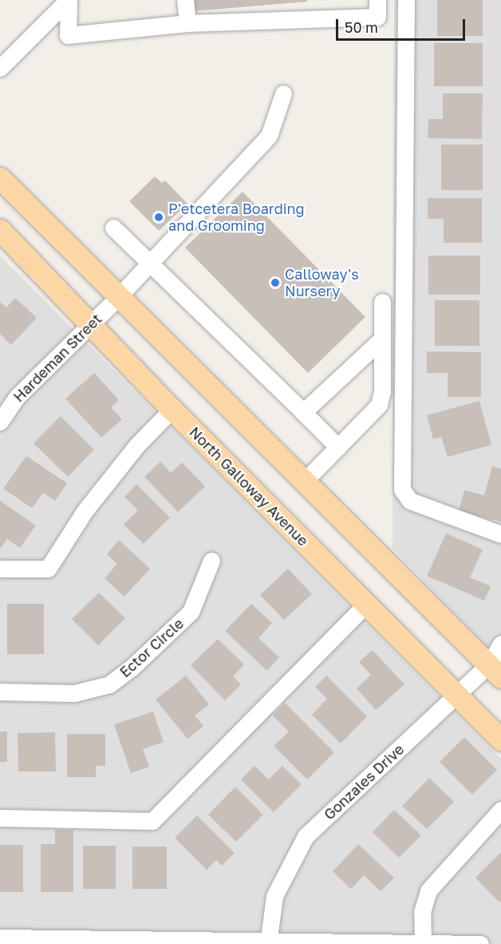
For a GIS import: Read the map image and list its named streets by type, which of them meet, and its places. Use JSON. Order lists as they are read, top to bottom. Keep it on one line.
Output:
{"streets":{"main road":["North Galloway Avenue"],"street":["Hardeman Street","Ector Circle","Gonzales Drive"]},"crossings":[["Hardeman Street","North Galloway Avenue"],["North Galloway Avenue","Gonzales Drive"]],"places":["P'etcetera Boarding and Grooming","Calloway's Nursery"],"scale_bar":"50 m"}
